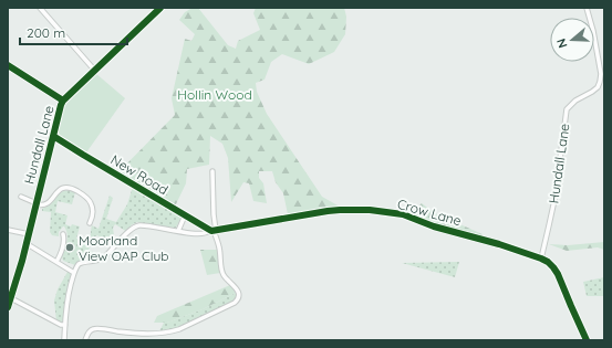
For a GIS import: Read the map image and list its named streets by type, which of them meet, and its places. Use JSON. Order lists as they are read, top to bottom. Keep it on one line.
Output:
{"streets":{"street":["Hundall Lane","New Road","Crow Lane"]},"crossings":[["Hundall Lane","New Road"],["Hundall Lane","Crow Lane"],["New Road","Crow Lane"]],"parks":["Hollin Wood"],"places":["Moorland View OAP Club"],"scale_bar":"200 m","north":"left"}
